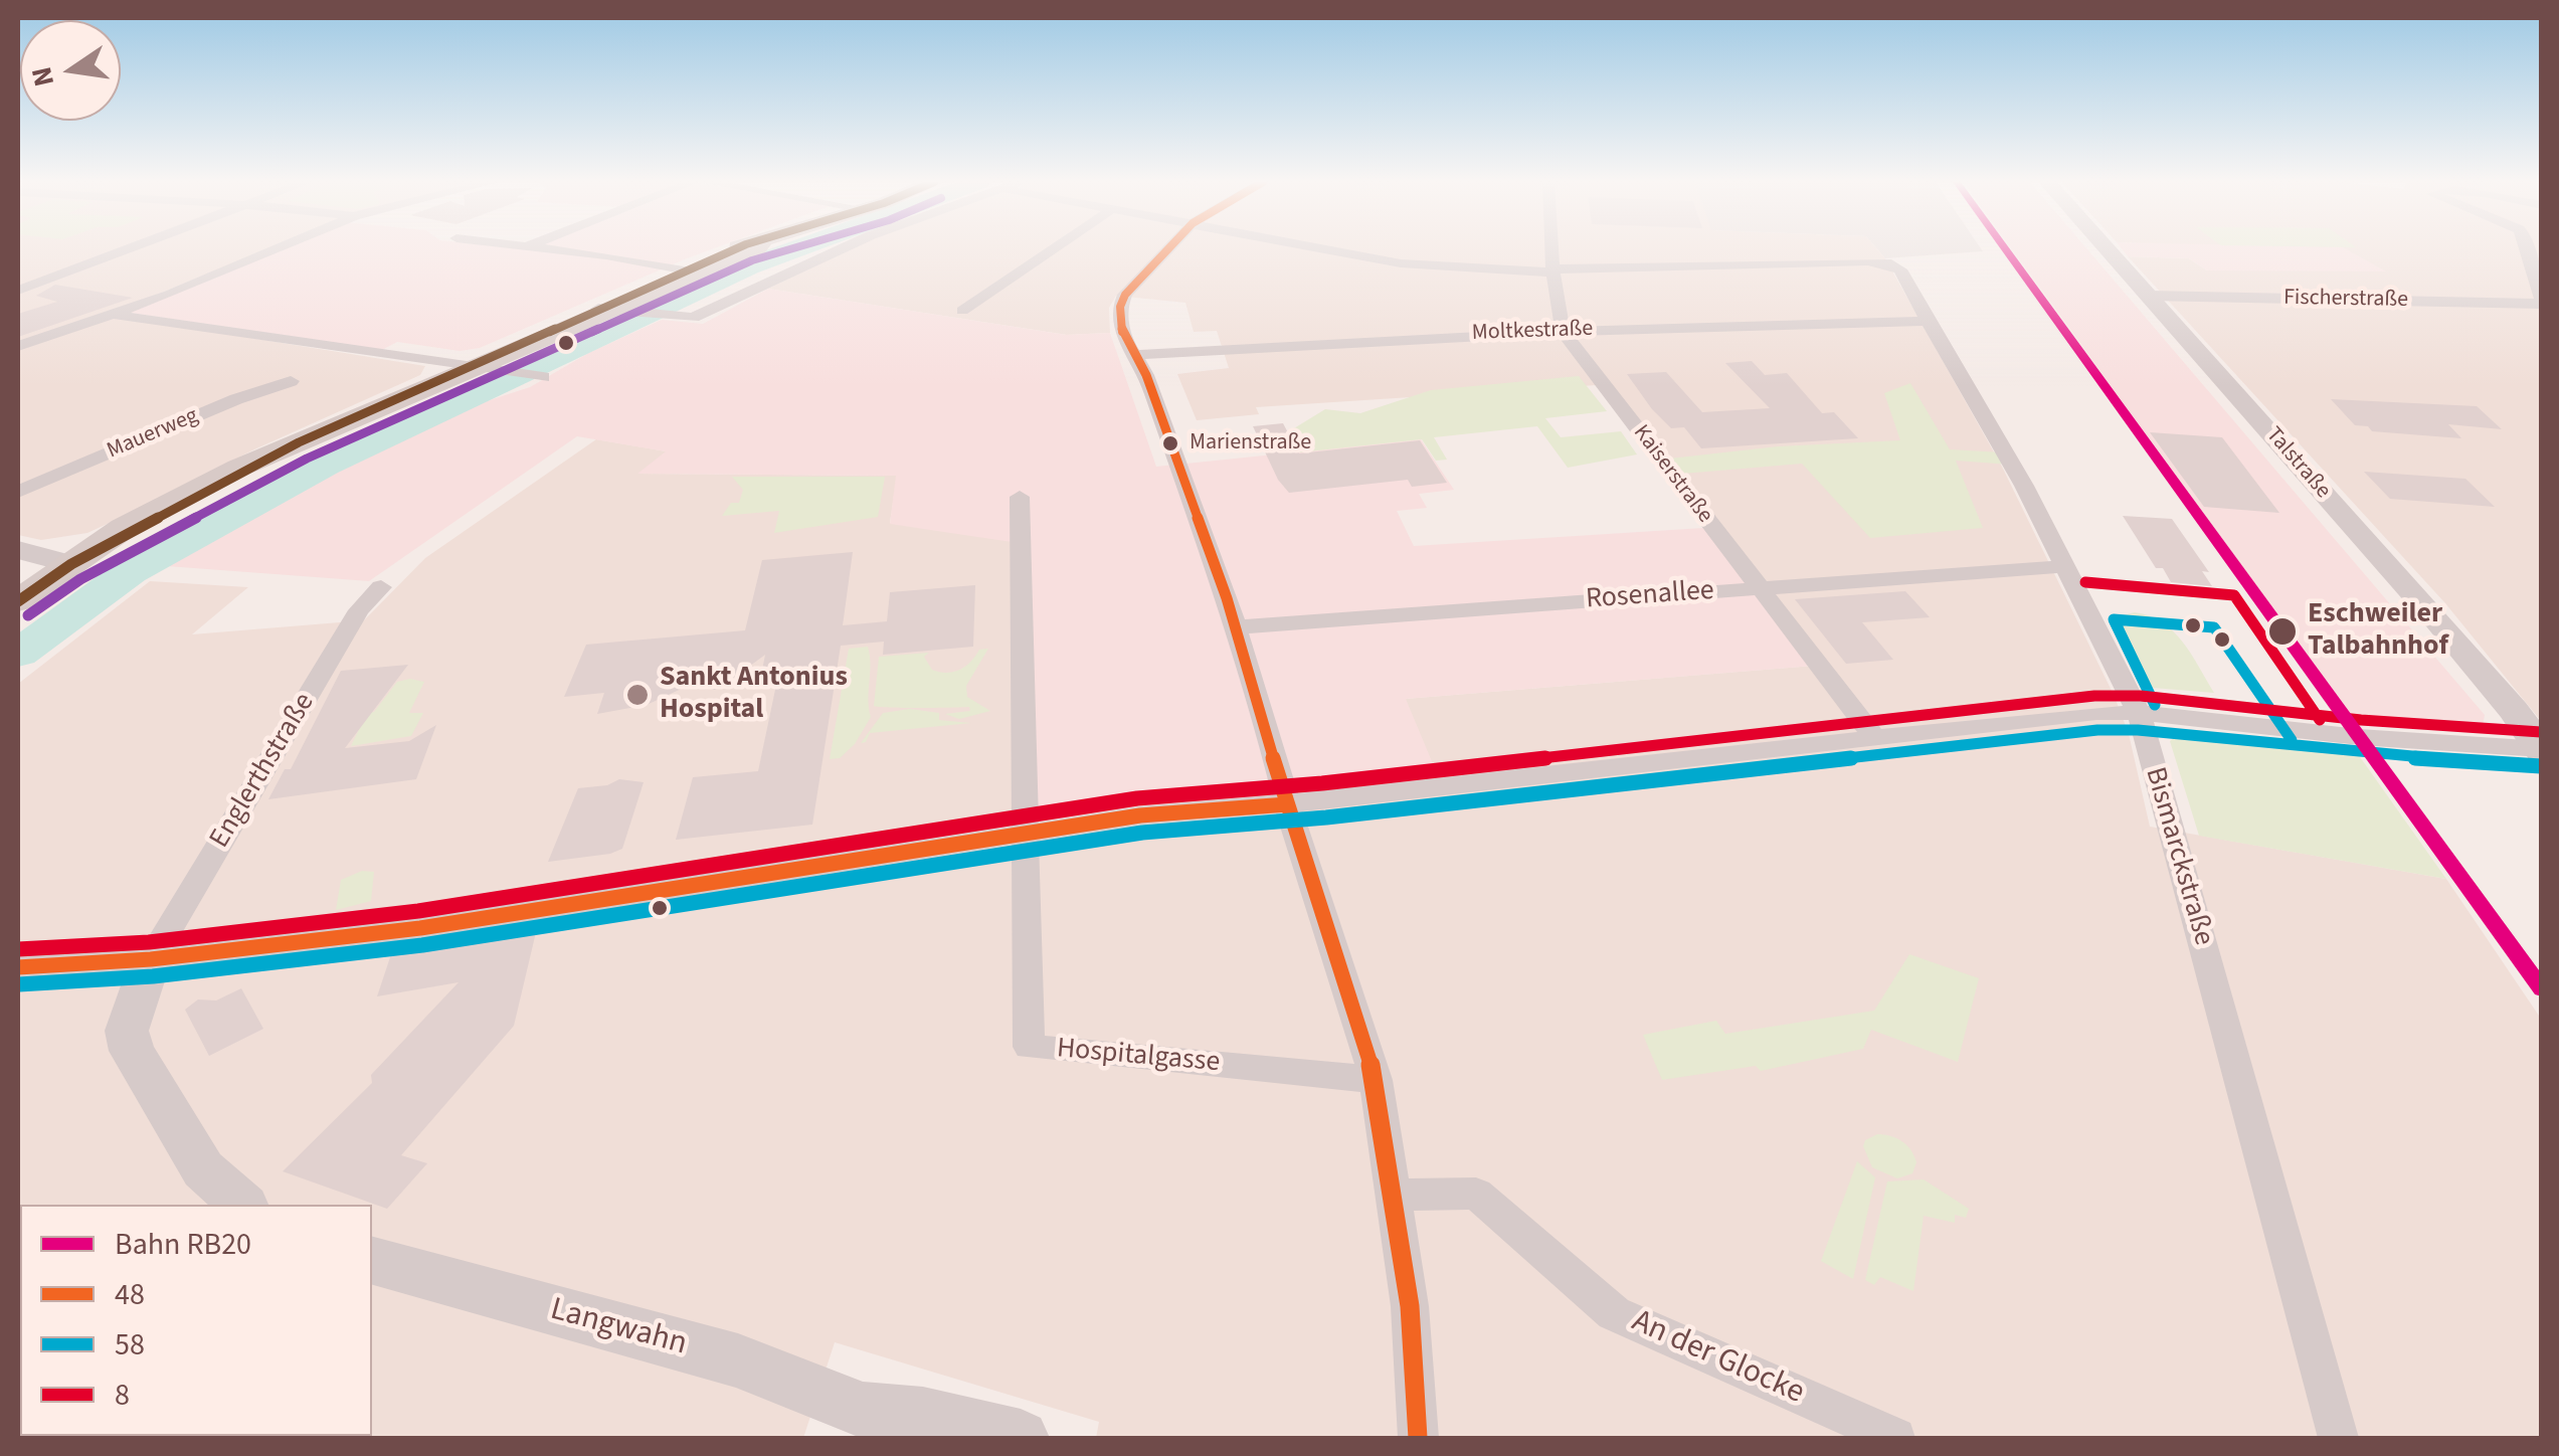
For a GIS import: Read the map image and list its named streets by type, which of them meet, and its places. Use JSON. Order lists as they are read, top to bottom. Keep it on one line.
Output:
{"streets":{"main road":["Talstraße","Langwahn"],"street":["Fischerstraße","Moltkestraße","Mauerweg","Kaiserstraße","Rosenallee","Englerthstraße","Bismarckstraße","Hospitalgasse","An der Glocke"]},"crossings":[["Fischerstraße","Talstraße"],["Moltkestraße","Kaiserstraße"],["Moltkestraße","Bismarckstraße"],["Kaiserstraße","Rosenallee"],["Kaiserstraße","Bismarckstraße"],["Rosenallee","Bismarckstraße"]],"places":["Marienstraße","Eschweiler Talbahnhof","Sankt Antonius Hospital"],"lines":["rail line RB20","transit line 48","transit line 8","transit line 58"],"legend":["Bahn RB20","48","58","8"],"north":"left"}
